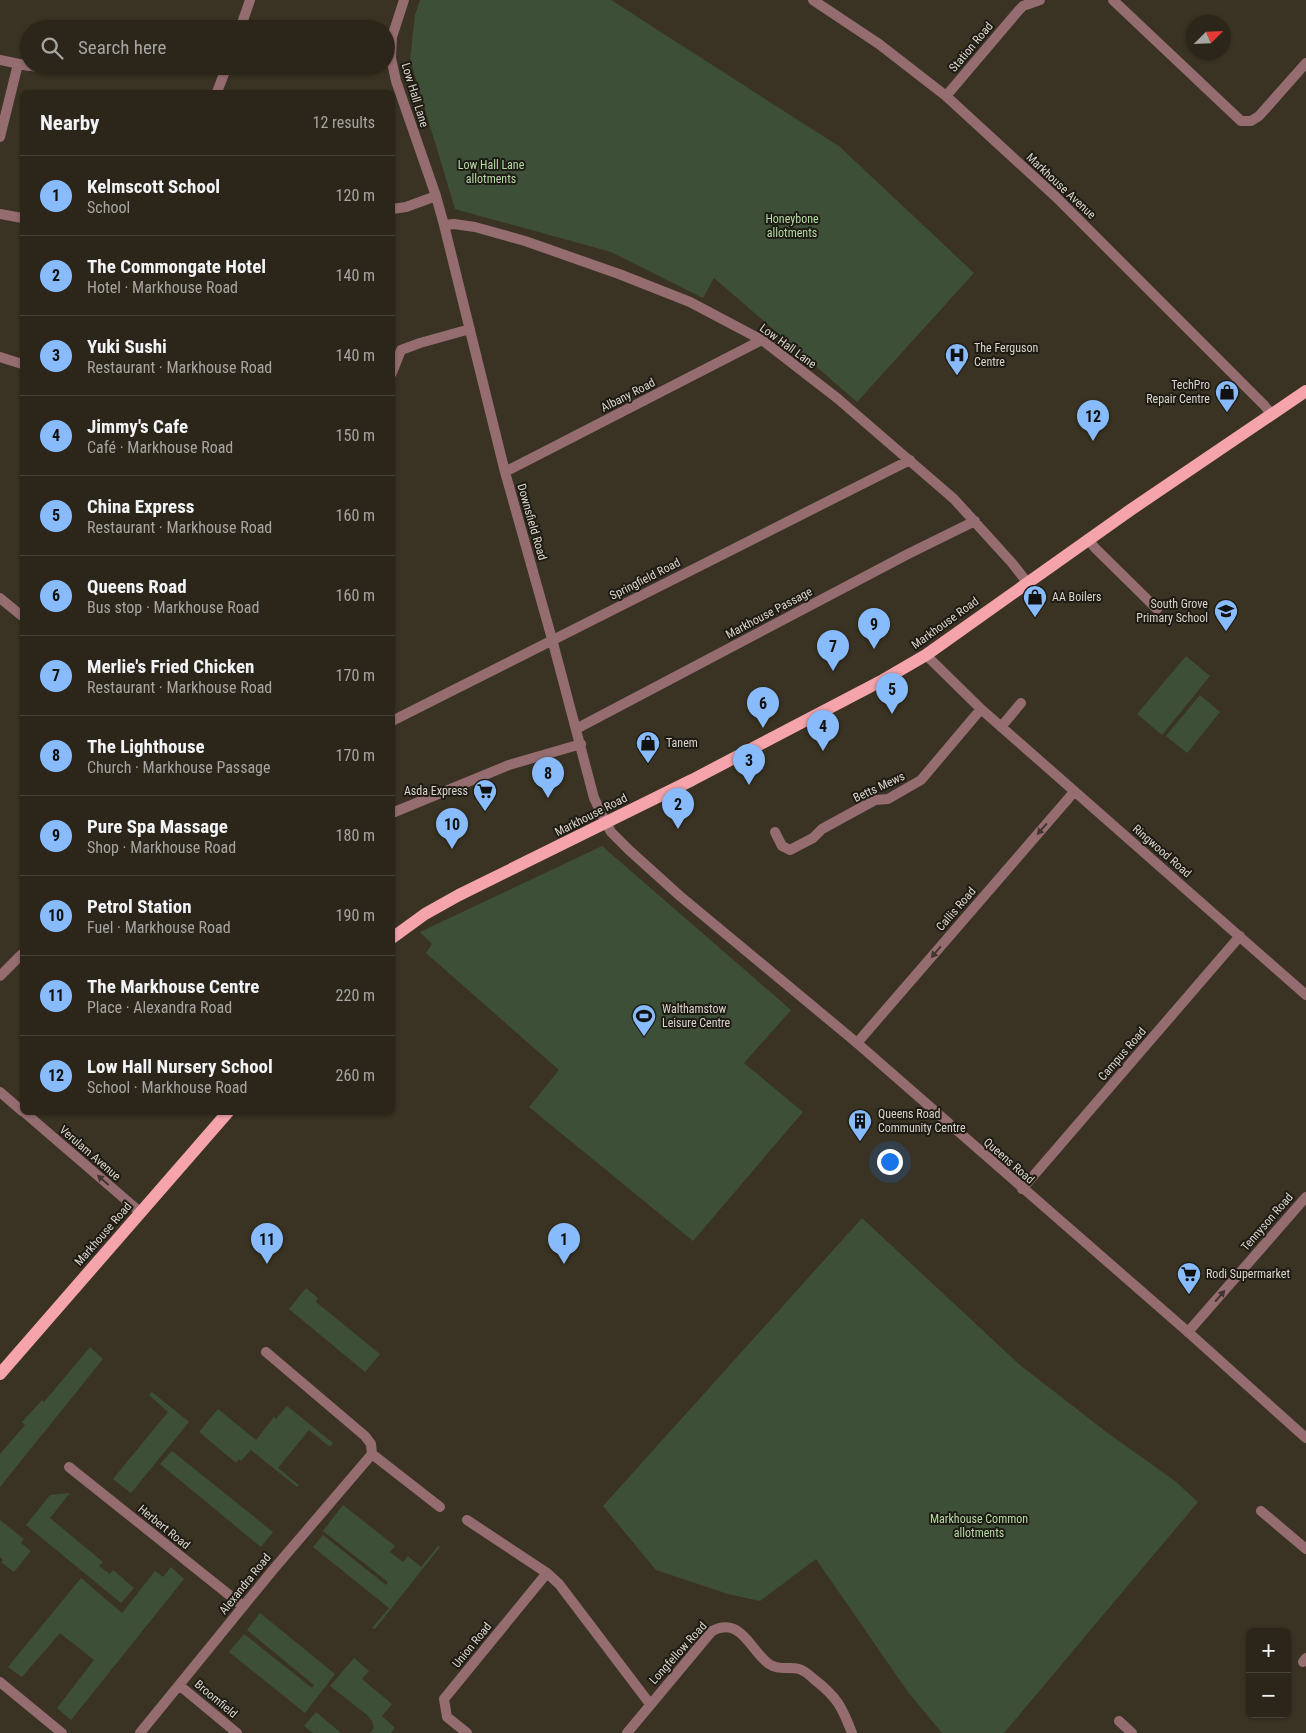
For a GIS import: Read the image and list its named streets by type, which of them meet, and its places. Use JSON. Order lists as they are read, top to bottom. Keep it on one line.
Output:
{"streets":{"main road":["Markhouse Road"],"street":["Station Road","Low Hall Lane","Markhouse Avenue","Albany Road","Downsfield Road","Springfield Road","Markhouse Passage","Betts Mews","Ringwood Road","Callis Road","Campus Road","Verulam Avenue","Queens Road","Tennyson Road","Herbert Road","Alexandra Road","Union Road","Longfellow Road","Broomfield"]},"crossings":[["Station Road","Markhouse Avenue"],["Low Hall Lane","Albany Road"],["Low Hall Lane","Downsfield Road"],["Low Hall Lane","Springfield Road"],["Low Hall Lane","Markhouse Passage"],["Low Hall Lane","Markhouse Road"],["Markhouse Avenue","Markhouse Road"],["Albany Road","Downsfield Road"],["Downsfield Road","Springfield Road"],["Downsfield Road","Markhouse Passage"],["Downsfield Road","Markhouse Road"],["Downsfield Road","Queens Road"],["Markhouse Road","Ringwood Road"],["Markhouse Road","Verulam Avenue"],["Markhouse Road","Queens Road"],["Betts Mews","Ringwood Road"],["Ringwood Road","Callis Road"],["Ringwood Road","Campus Road"],["Callis Road","Queens Road"],["Campus Road","Queens Road"],["Queens Road","Tennyson Road"],["Herbert Road","Alexandra Road"],["Alexandra Road","Broomfield"],["Union Road","Longfellow Road"]],"one_way":["Callis Road","Verulam Avenue","Tennyson Road"],"parks":["Low Hall Lane allotments","Honeybone allotments","Markhouse Common allotments"],"places":{"hospital":["The Ferguson Centre"],"shop":["TechPro Repair Centre","AA Boilers","Tanem"],"school or university":["South Grove Primary School"],"supermarket":["Asda Express","Rodi Supermarket"],"sports":["Walthamstow Leisure Centre"],"building":["Queens Road Community Centre"]},"north":"top right","page":{"search":"Search here","heading":["Nearby","12 results"],"list":[{"mark":"1","name":"Kelmscott School","note":"School","value":"120 m"},{"mark":"2","name":"The Commongate Hotel","note":"Hotel · Markhouse Road","value":"140 m"},{"mark":"3","name":"Yuki Sushi","note":"Restaurant · Markhouse Road","value":"140 m"},{"mark":"4","name":"Jimmy's Cafe","note":"Café · Markhouse Road","value":"150 m"},{"mark":"5","name":"China Express","note":"Restaurant · Markhouse Road","value":"160 m"},{"mark":"6","name":"Queens Road","note":"Bus stop · Markhouse Road","value":"160 m"},{"mark":"7","name":"Merlie's Fried Chicken","note":"Restaurant · Markhouse Road","value":"170 m"},{"mark":"8","name":"The Lighthouse","note":"Church · Markhouse Passage","value":"170 m"},{"mark":"9","name":"Pure Spa Massage","note":"Shop · Markhouse Road","value":"180 m"},{"mark":"10","name":"Petrol Station","note":"Fuel · Markhouse Road","value":"190 m"},{"mark":"11","name":"The Markhouse Centre","note":"Place · Alexandra Road","value":"220 m"},{"mark":"12","name":"Low Hall Nursery School","note":"School · Markhouse Road","value":"260 m"}],"pins":["12","9","7","5","6","4","3","8","2","10","1","11"],"map_buttons":["+","−"]}}
